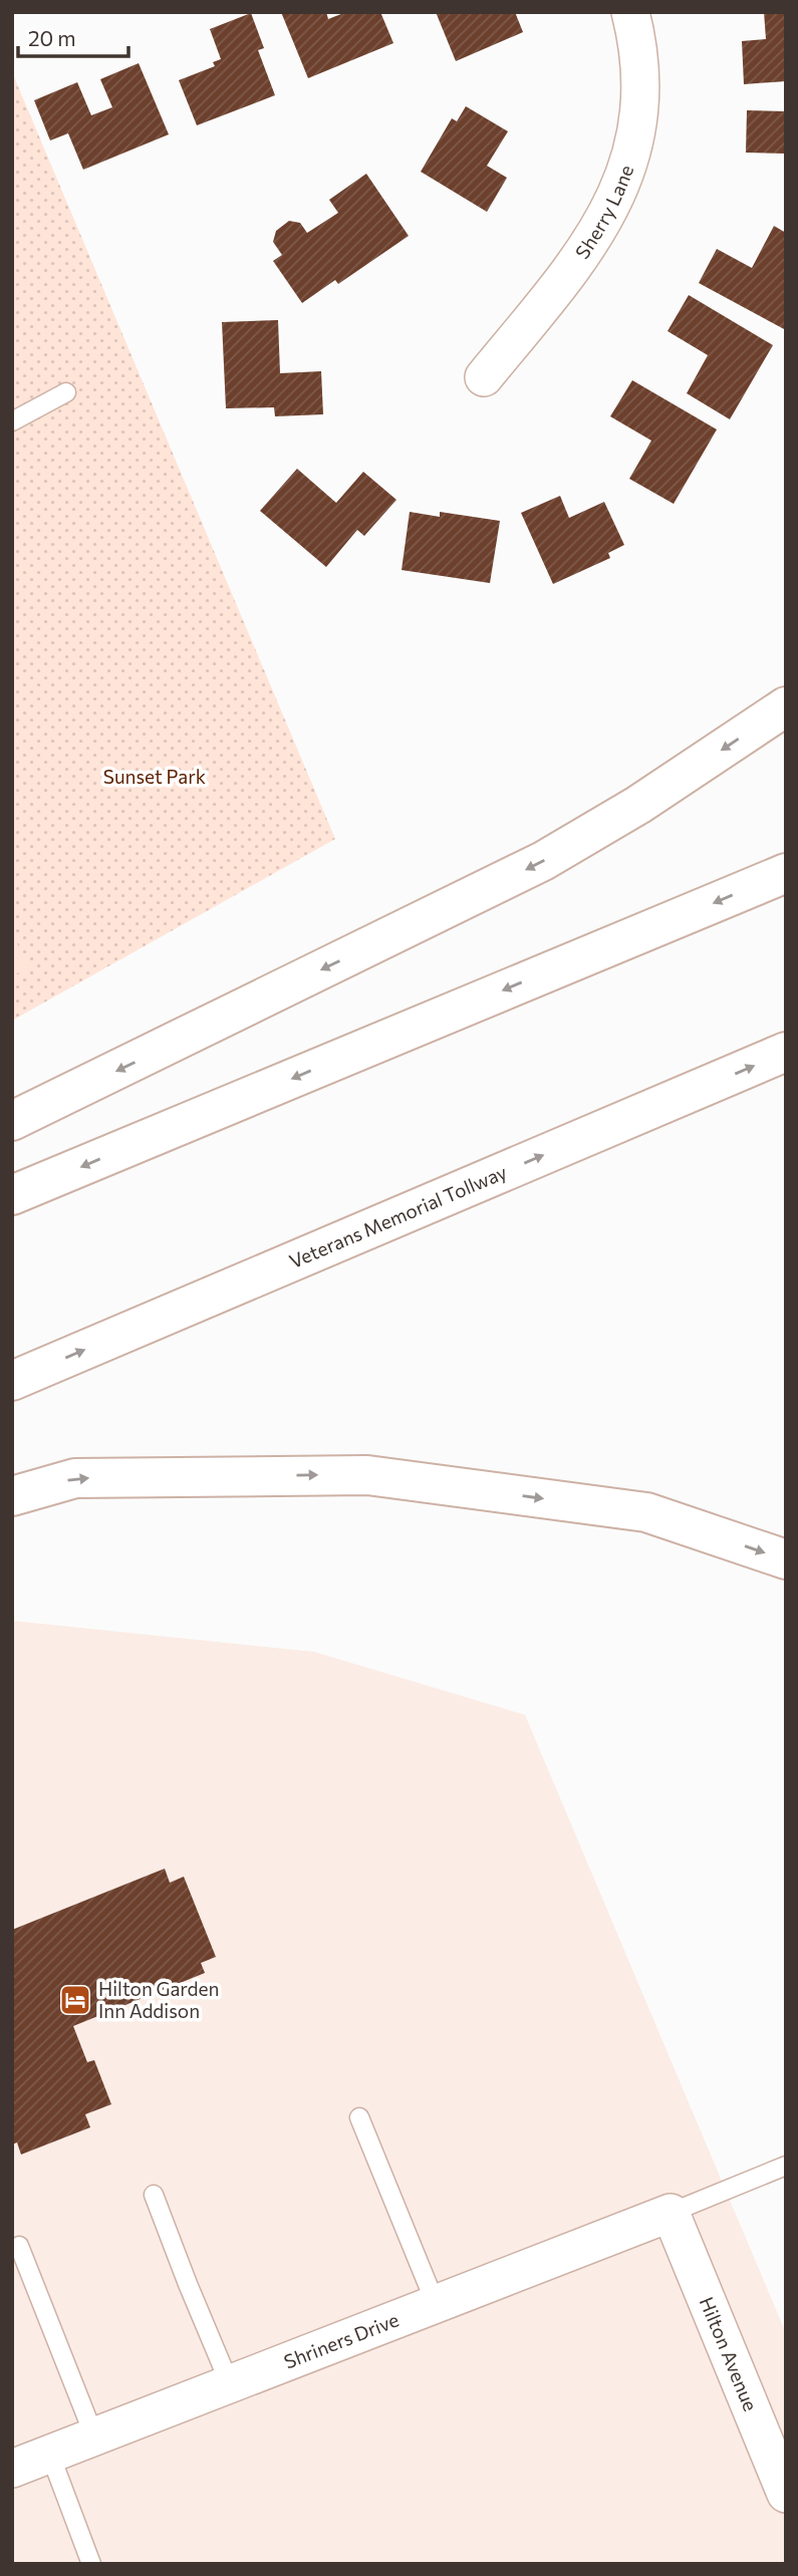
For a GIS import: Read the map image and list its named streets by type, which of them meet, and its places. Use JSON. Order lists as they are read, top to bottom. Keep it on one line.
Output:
{"streets":{"highway":["Veterans Memorial Tollway"],"street":["Sherry Lane","Shriners Drive","Hilton Avenue"]},"crossings":[["Shriners Drive","Hilton Avenue"]],"parks":["Sunset Park"],"places":{"hotel":["Hilton Garden Inn Addison"]},"scale_bar":"20 m"}
